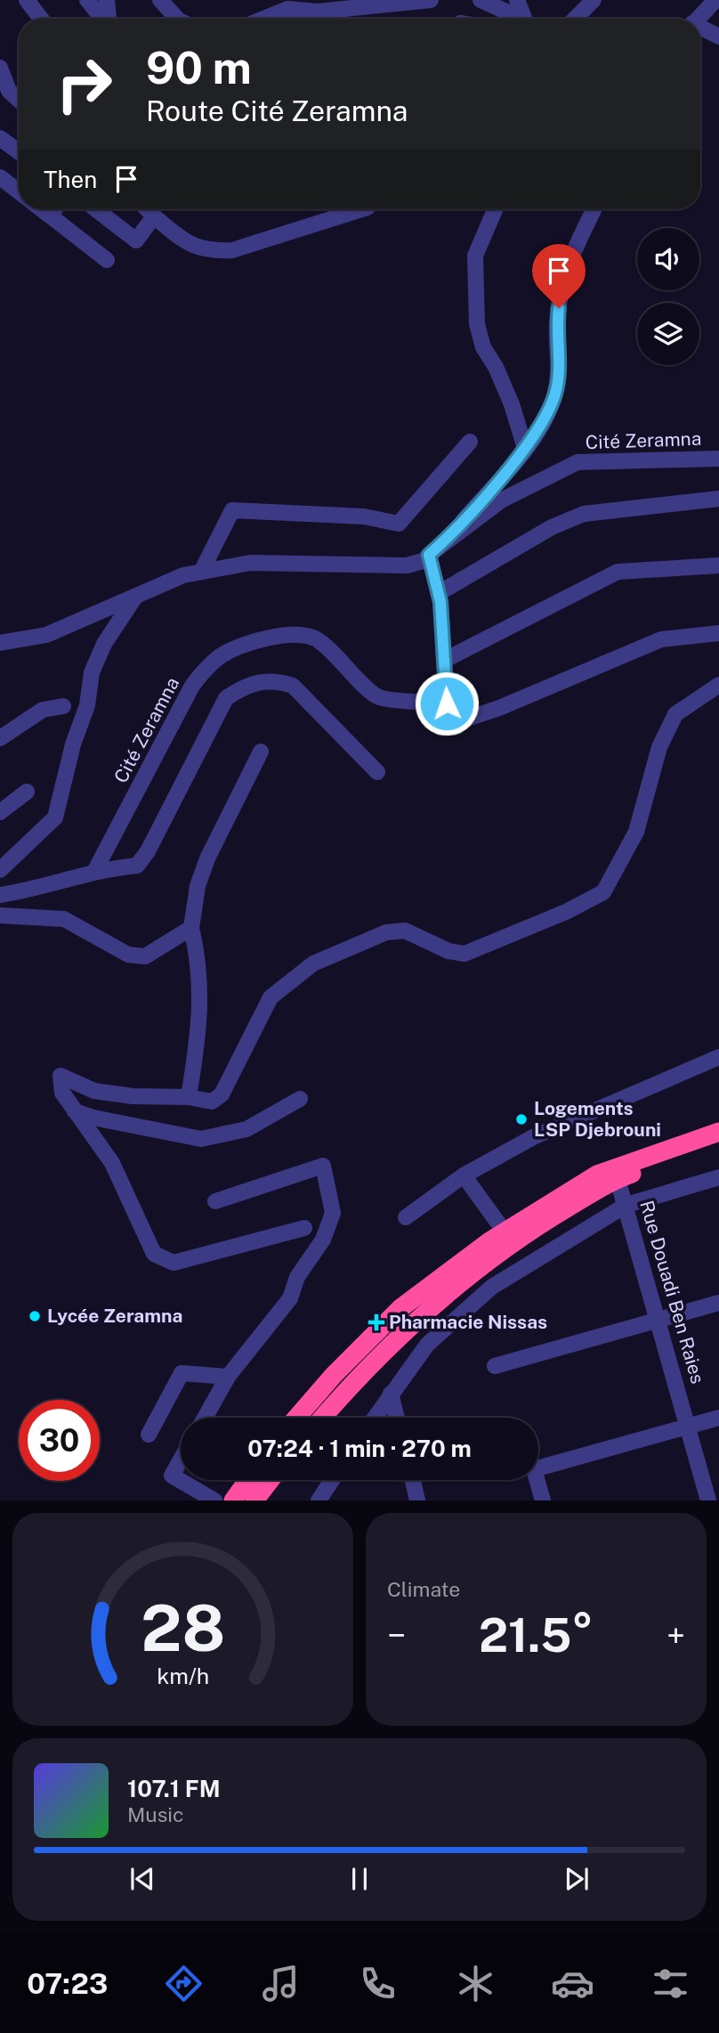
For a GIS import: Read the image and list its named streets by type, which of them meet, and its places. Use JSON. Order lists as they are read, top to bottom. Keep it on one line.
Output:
{"streets":{"street":["Cité Zeramna","Rue Douadi Ben Raies"]},"places":{"other":["Logements LSP Djebrouni","Lycée Zeramna"],"health":["Pharmacie Nissas"]},"page":{"turn":["90 m","Route Cité Zeramna"],"then":"Then","limit":"30","trip":"07:24 · 1 min · 270 m","tile":"Climate","heat":["−","21.5°","+"],"song":["107.1 FM","Music"],"tabs":"07:23","gauge":["28","km/h"]}}
